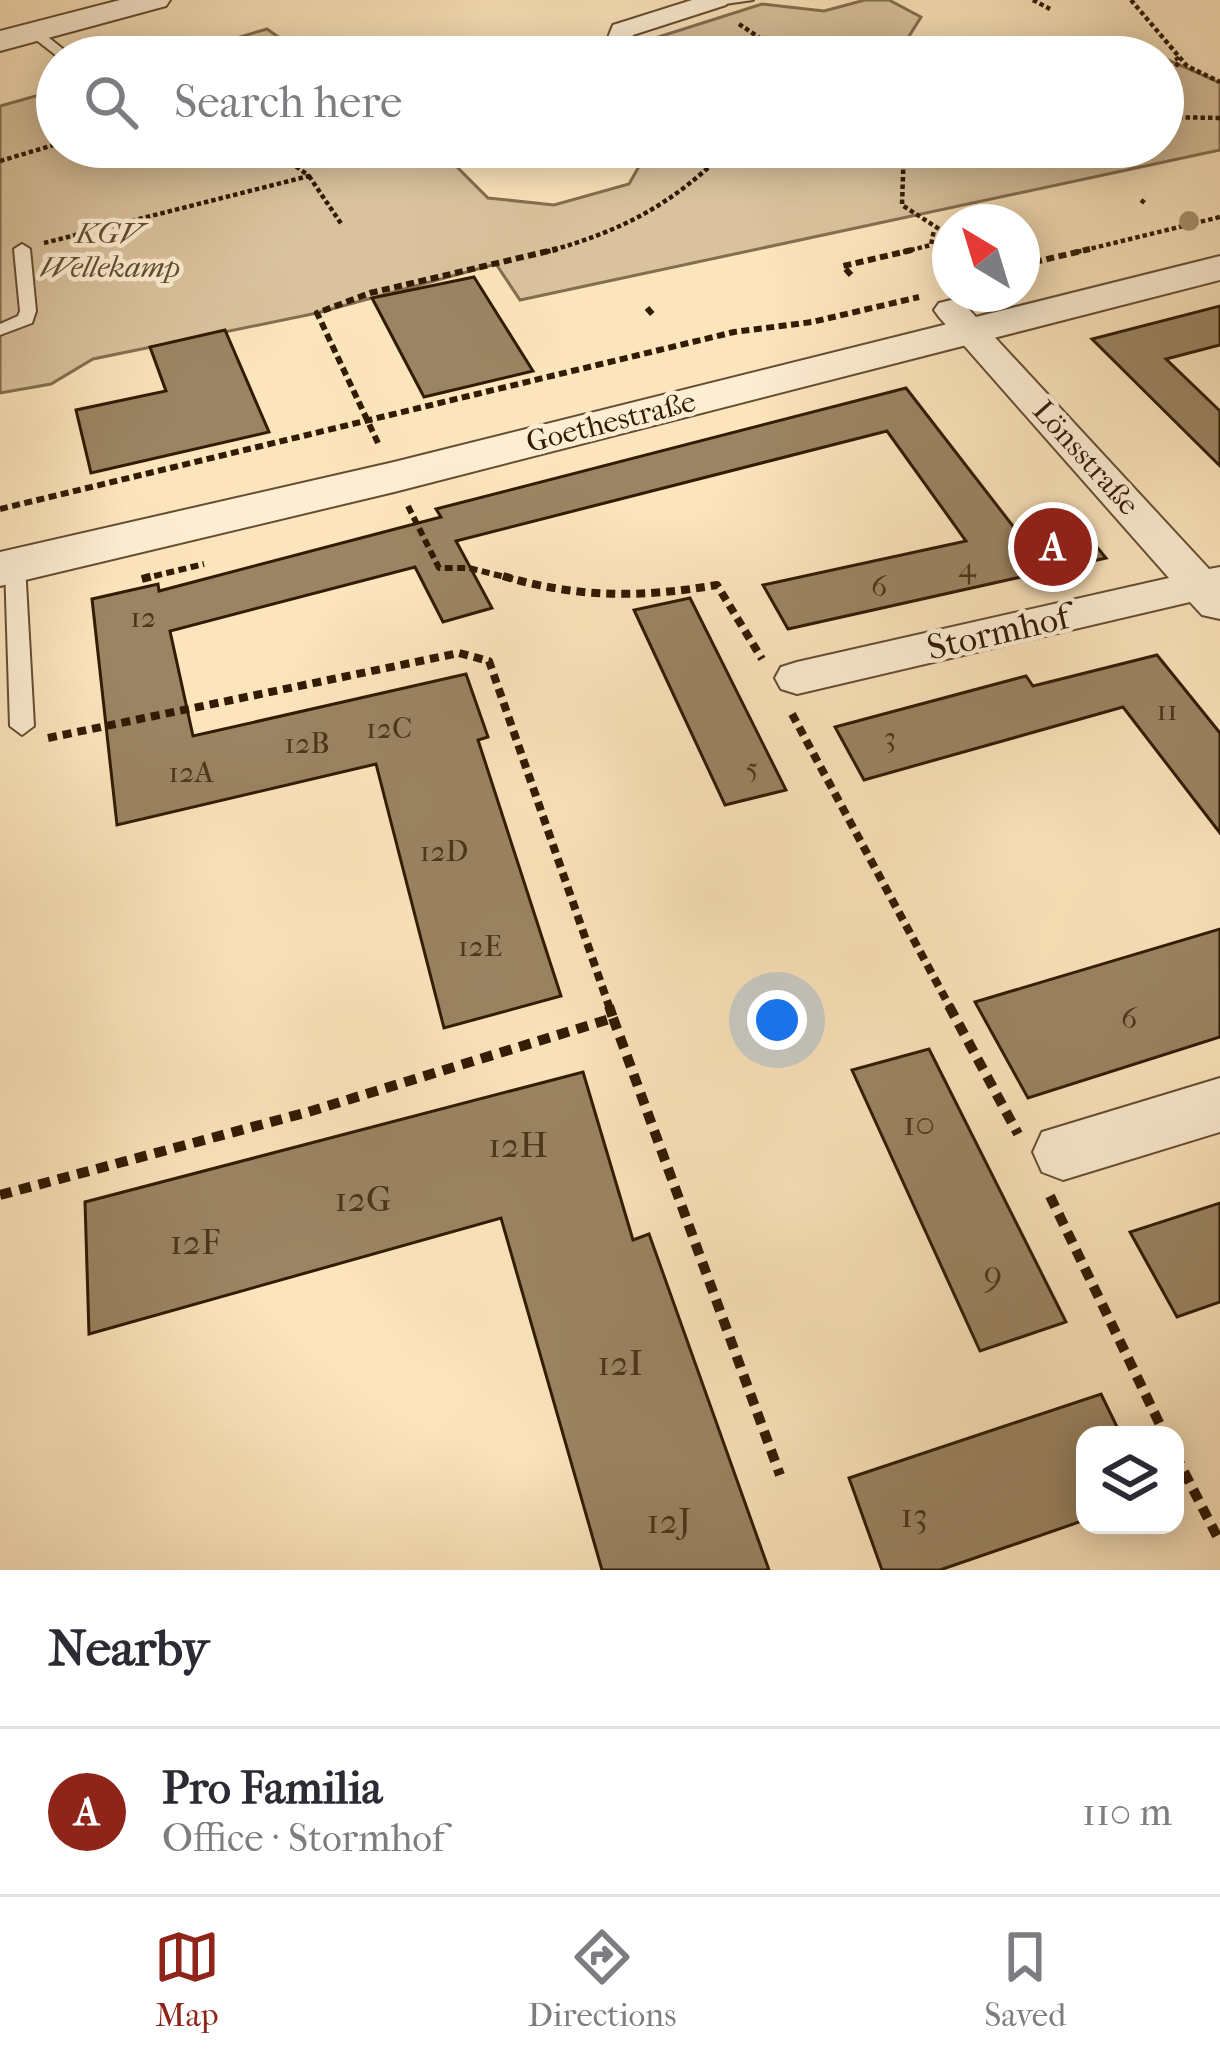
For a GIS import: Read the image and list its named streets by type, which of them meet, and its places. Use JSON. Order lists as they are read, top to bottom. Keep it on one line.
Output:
{"streets":{"street":["Goethestraße","Lönsstraße","Stormhof"]},"crossings":[["Goethestraße","Lönsstraße"],["Lönsstraße","Stormhof"]],"parks":["KGV Wellekamp"],"house_numbers":["4","6","12","11","12C","3","12B","5","12A","12D","12E","6","10","12H","12G","12F","9","12I","13","12J"],"north":"top left","page":{"search":"Search here","pins":"A","heading":"Nearby","list":[{"mark":"A","name":"Pro Familia","note":"Office · Stormhof","value":"110 m"}],"nav":["Map","Directions","Saved"]}}
